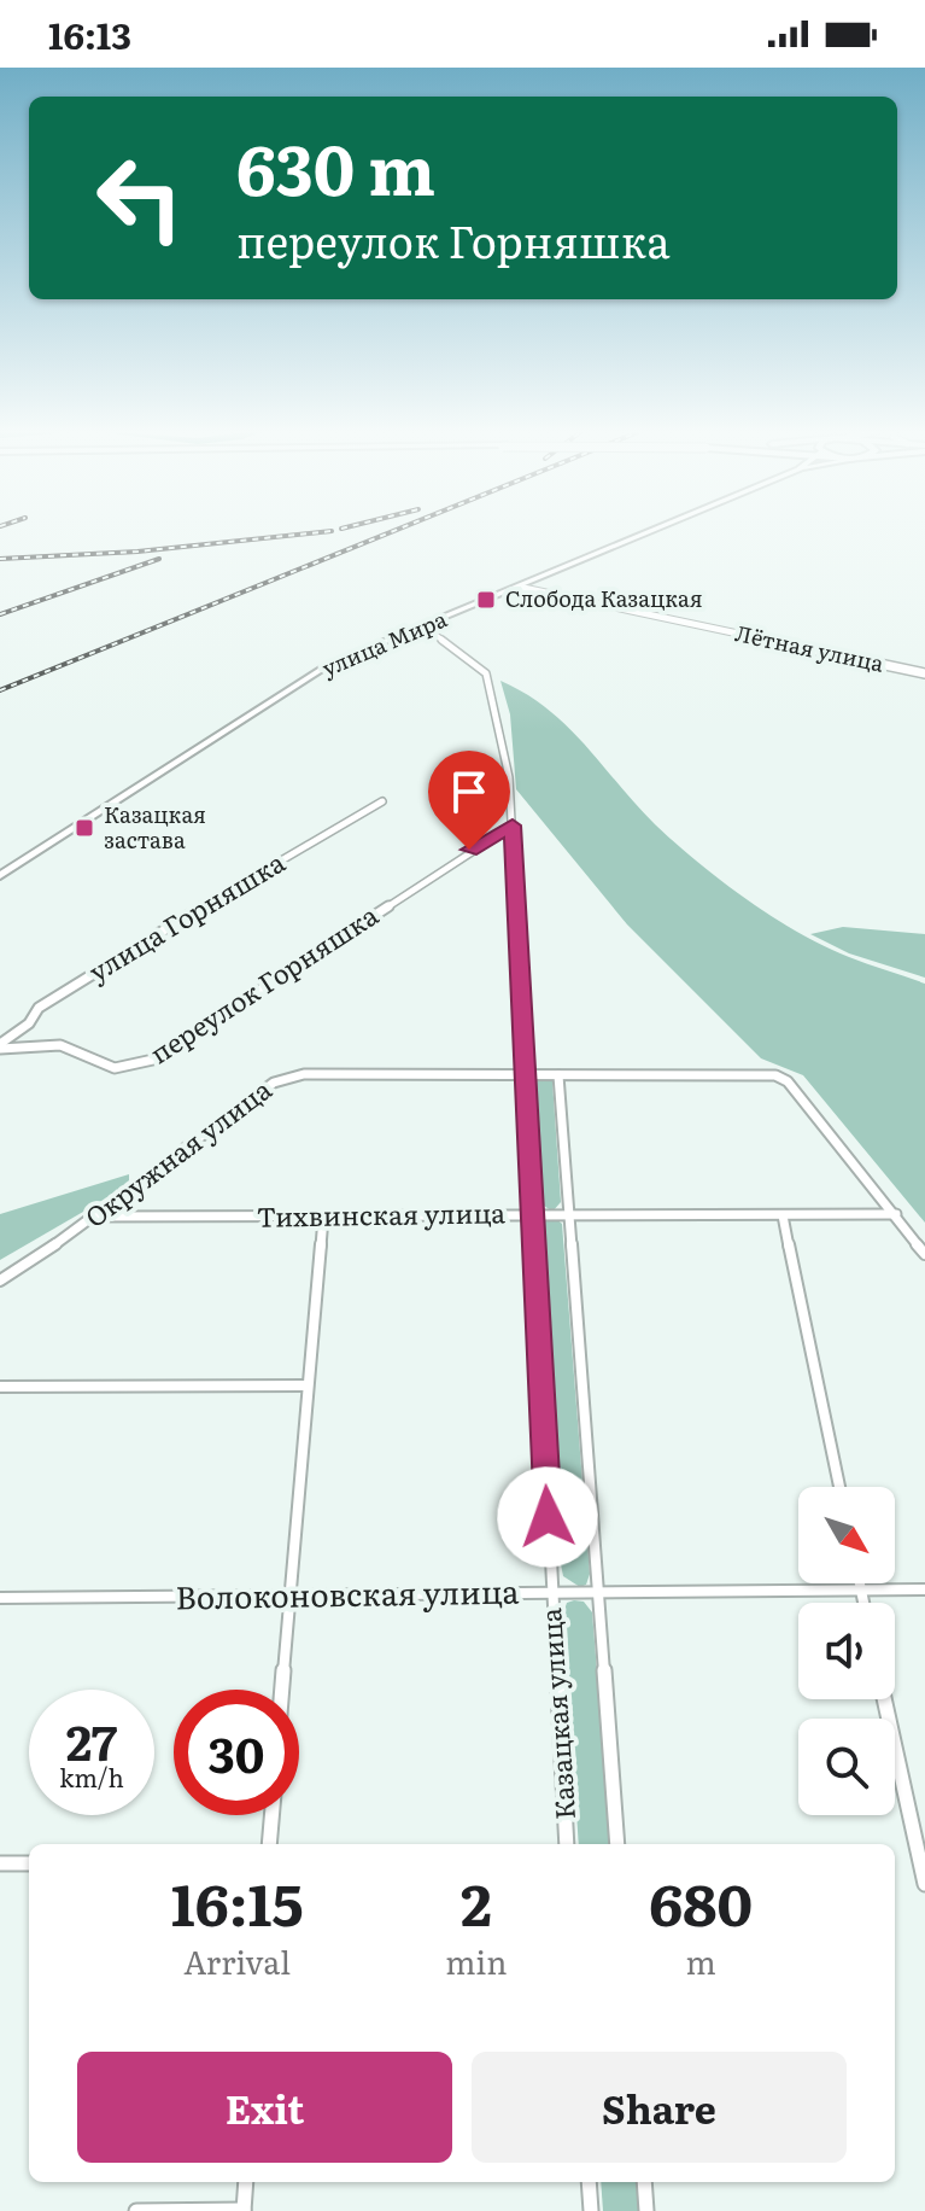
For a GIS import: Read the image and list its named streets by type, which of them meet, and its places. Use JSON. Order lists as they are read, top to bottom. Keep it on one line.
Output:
{"streets":{"main road":["улица Мира"],"street":["Лётная улица","улица Горняшка","переулок Горняшка","Окружная улица","Тихвинская улица","Волоконовская улица","Казацкая улица"]},"crossings":[["улица Мира","Лётная улица"],["улица Мира","Казацкая улица"],["улица Горняшка","переулок Горняшка"],["переулок Горняшка","Казацкая улица"],["Окружная улица","Тихвинская улица"],["Окружная улица","Казацкая улица"],["Тихвинская улица","Казацкая улица"],["Волоконовская улица","Казацкая улица"]],"places":{"transit":["Слобода Казацкая","Казацкая застава"]},"north":"bottom right","page":{"status":"16:13","turn":["630 m","переулок Горняшка"],"speed":"27 km/h","limit":"30","eta":["16:15","Arrival","2","min","680","m"],"buttons":["Exit","Share"]}}
